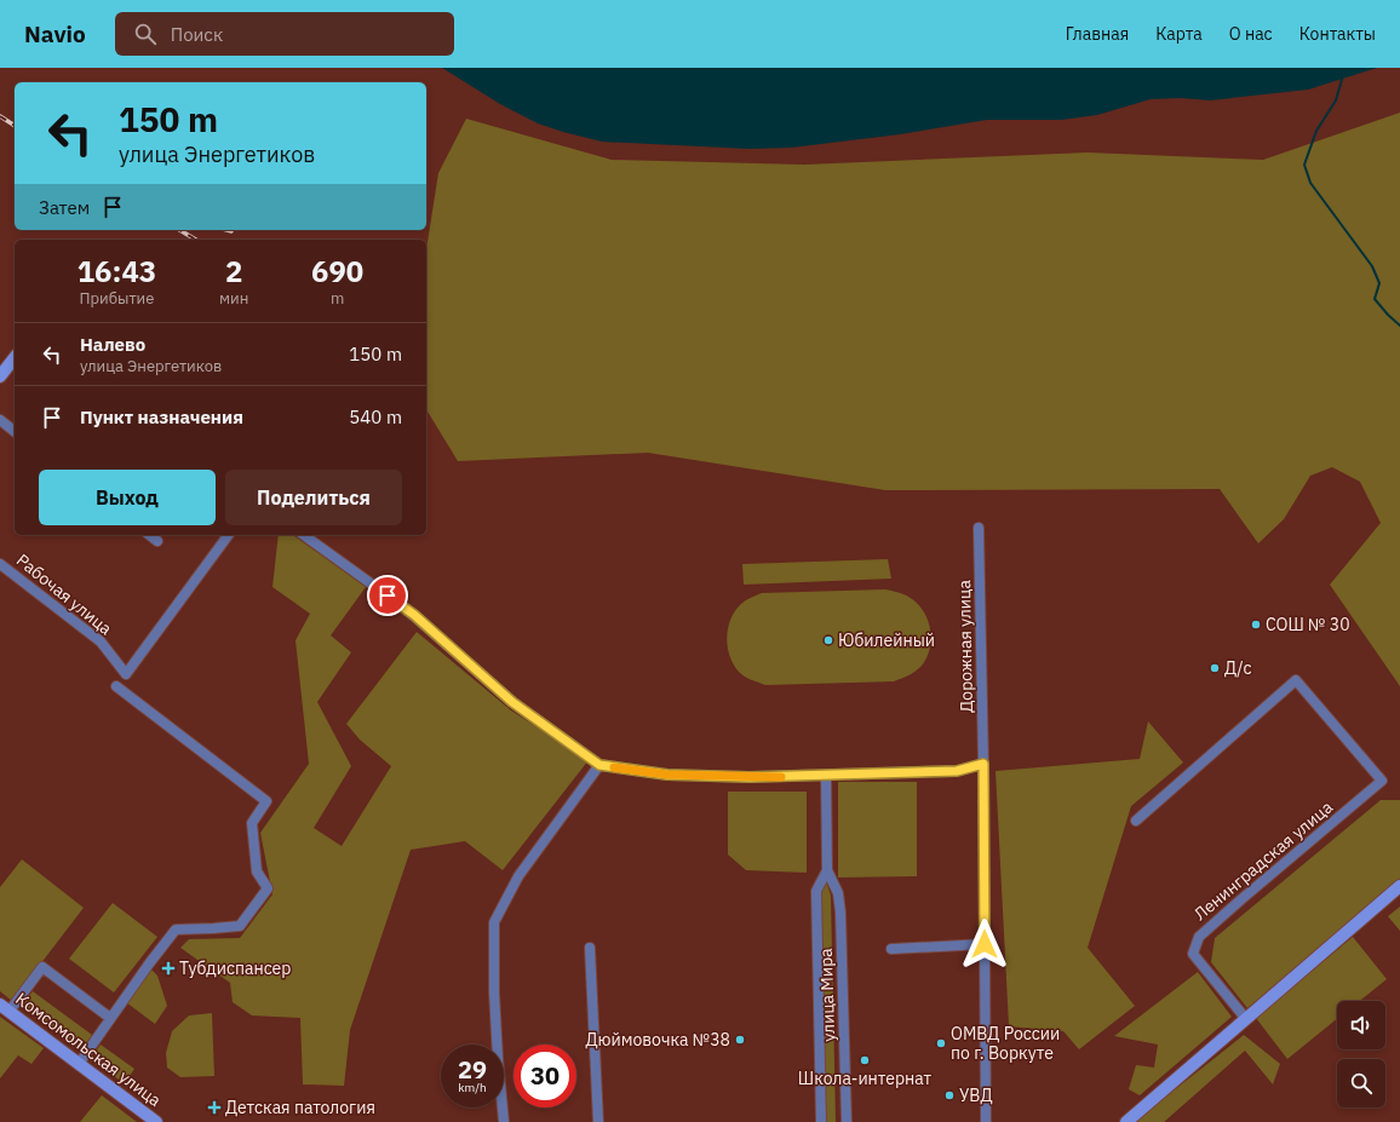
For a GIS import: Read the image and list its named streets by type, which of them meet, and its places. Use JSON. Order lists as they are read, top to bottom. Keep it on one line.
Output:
{"streets":{"street":["Рабочая улица","Дорожная улица","Ленинградская улица","улица Мира","Комсомольская улица"]},"places":{"other":["СОШ № 30","Юбилейный","Д/с","Дюймовочка №38","ОМВД России по г. Воркуте","Школа-интернат","УВД"],"health":["Тубдиспансер","Детская патология"]},"page":{"header":"Navio","search":"Поиск","nav":["Главная","Карта","О нас","Контакты"],"turn":["150 m","улица Энергетиков"],"then":"Затем","eta":["16:43","Прибытие","2","мин","690","m"],"list":[{"name":"Налево","note":"улица Энергетиков","value":"150 m"},{"name":"Пункт назначения","value":"540 m"}],"buttons":["Выход","Поделиться"],"speed":"29 km/h","limit":"30"}}
